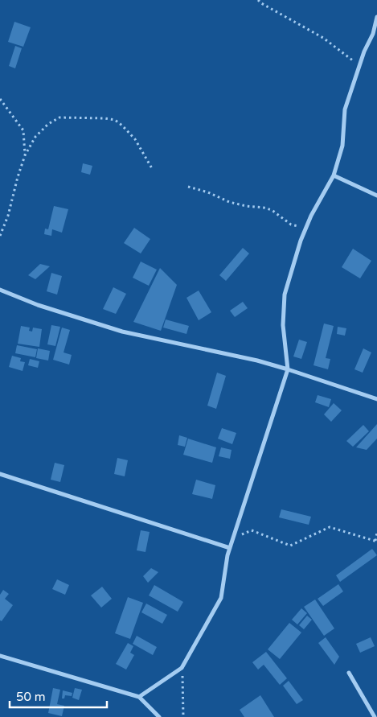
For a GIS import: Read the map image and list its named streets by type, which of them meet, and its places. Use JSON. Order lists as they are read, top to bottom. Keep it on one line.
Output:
{"scale_bar":"50 m"}
